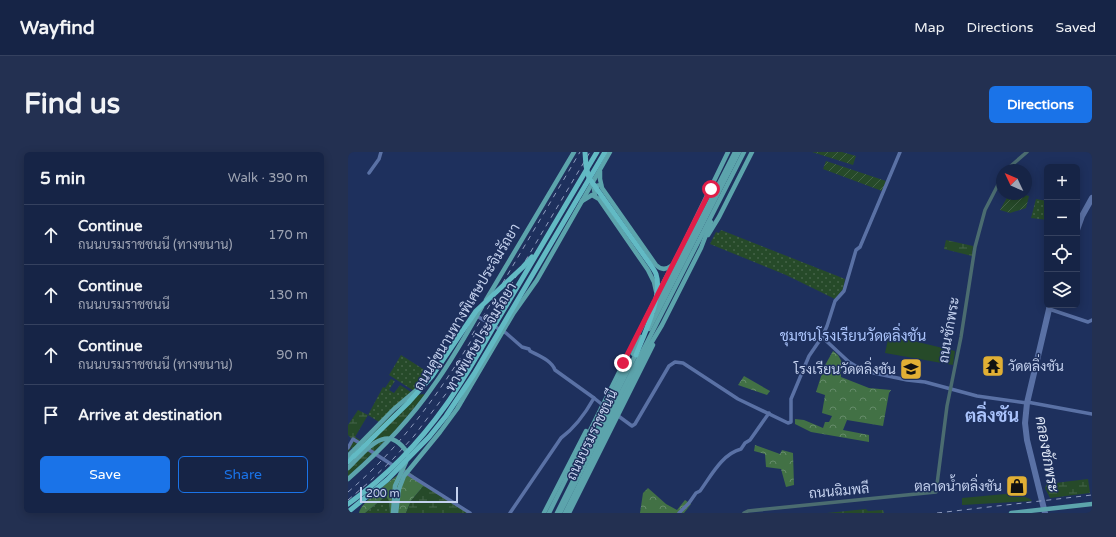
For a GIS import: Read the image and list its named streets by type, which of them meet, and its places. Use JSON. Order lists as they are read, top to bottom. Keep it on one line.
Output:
{"streets":{"highway":["ทางพิเศษประจิมรัถยา"],"main road":["ถนนคู่ขนานทางพิเศษประจิมรัถยา","ถนนบรมราชชนนี"],"street":["ถนนชักพระ","ถนนฉิมพลี"]},"crossings":[["ถนนชักพระ","ถนนฉิมพลี"]],"districts":["ชุมชนโรงเรียนวัดตลิ่งชัน","ตลิ่งชัน"],"water":["คลองชักพระ"],"places":{"temple":["วัดตลิ่งชัน"],"school or university":["โรงเรียนวัดตลิ่งชัน"],"shop":["ตลาดน้ำตลิ่งชัน"]},"scale_bar":"200 m","north":"top left","page":{"header":"Wayfind","nav":["Map","Directions","Saved"],"buttons":["Directions",["Save","Share"]],"title":"Find us","heading":["5 min","Walk · 390 m"],"map_buttons":["+","−"],"list":[["Continue","ถนนบรมราชชนนี (ทางขนาน)","170 m"],["Continue","ถนนบรมราชชนนี","130 m"],["Continue","ถนนบรมราชชนนี (ทางขนาน)","90 m"],"Arrive at destination"],"scale":"200 m"}}
